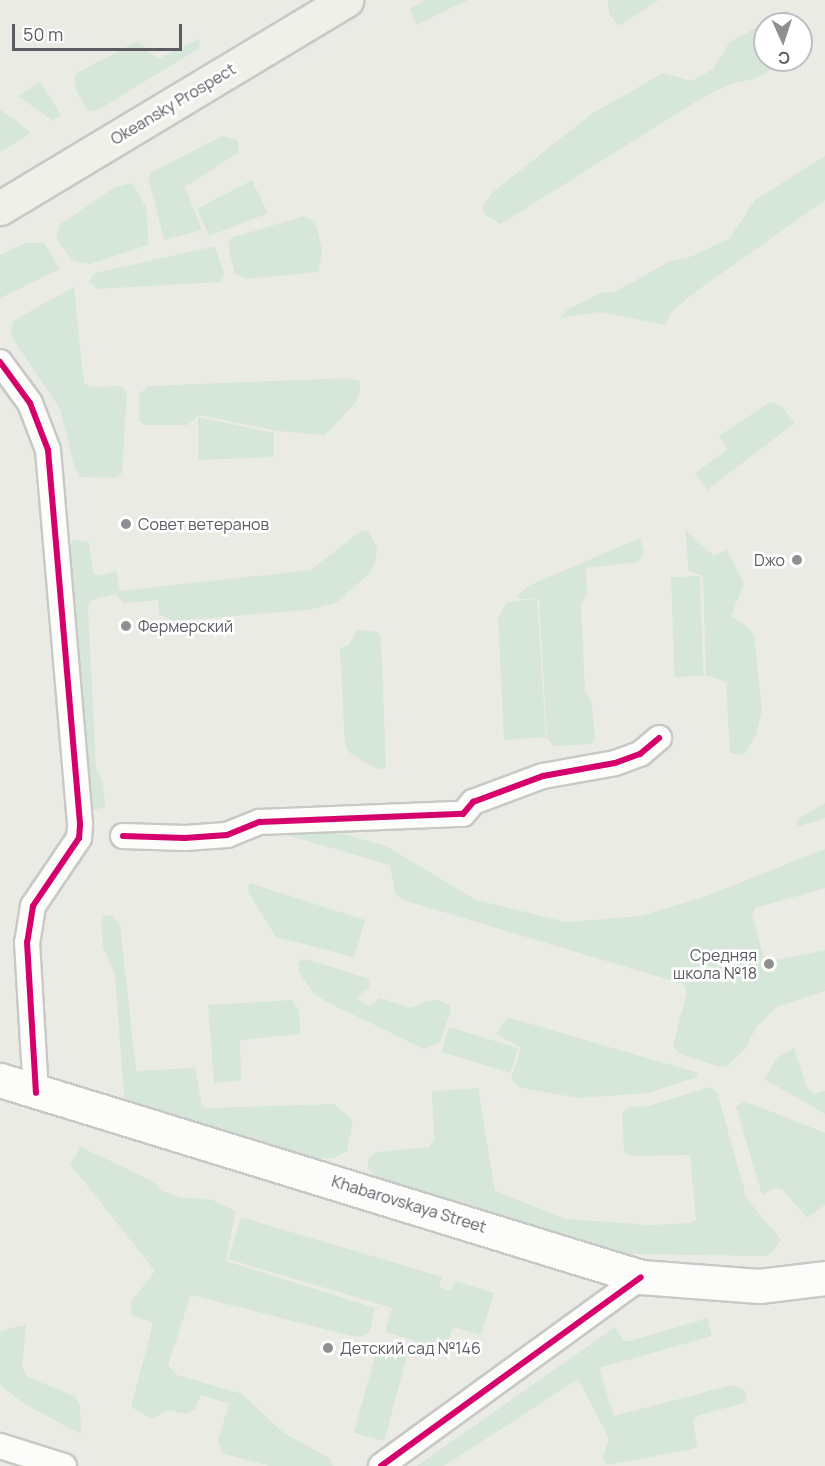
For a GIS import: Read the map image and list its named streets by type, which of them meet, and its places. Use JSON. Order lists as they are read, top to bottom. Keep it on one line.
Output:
{"streets":{"main road":["Okeansky Prospect","Khabarovskaya Street"]},"places":["Совет ветеранов","Dжо","Фермерский","Средняя школа №18","Детский сад №146"],"scale_bar":"50 m","north":"bottom"}
